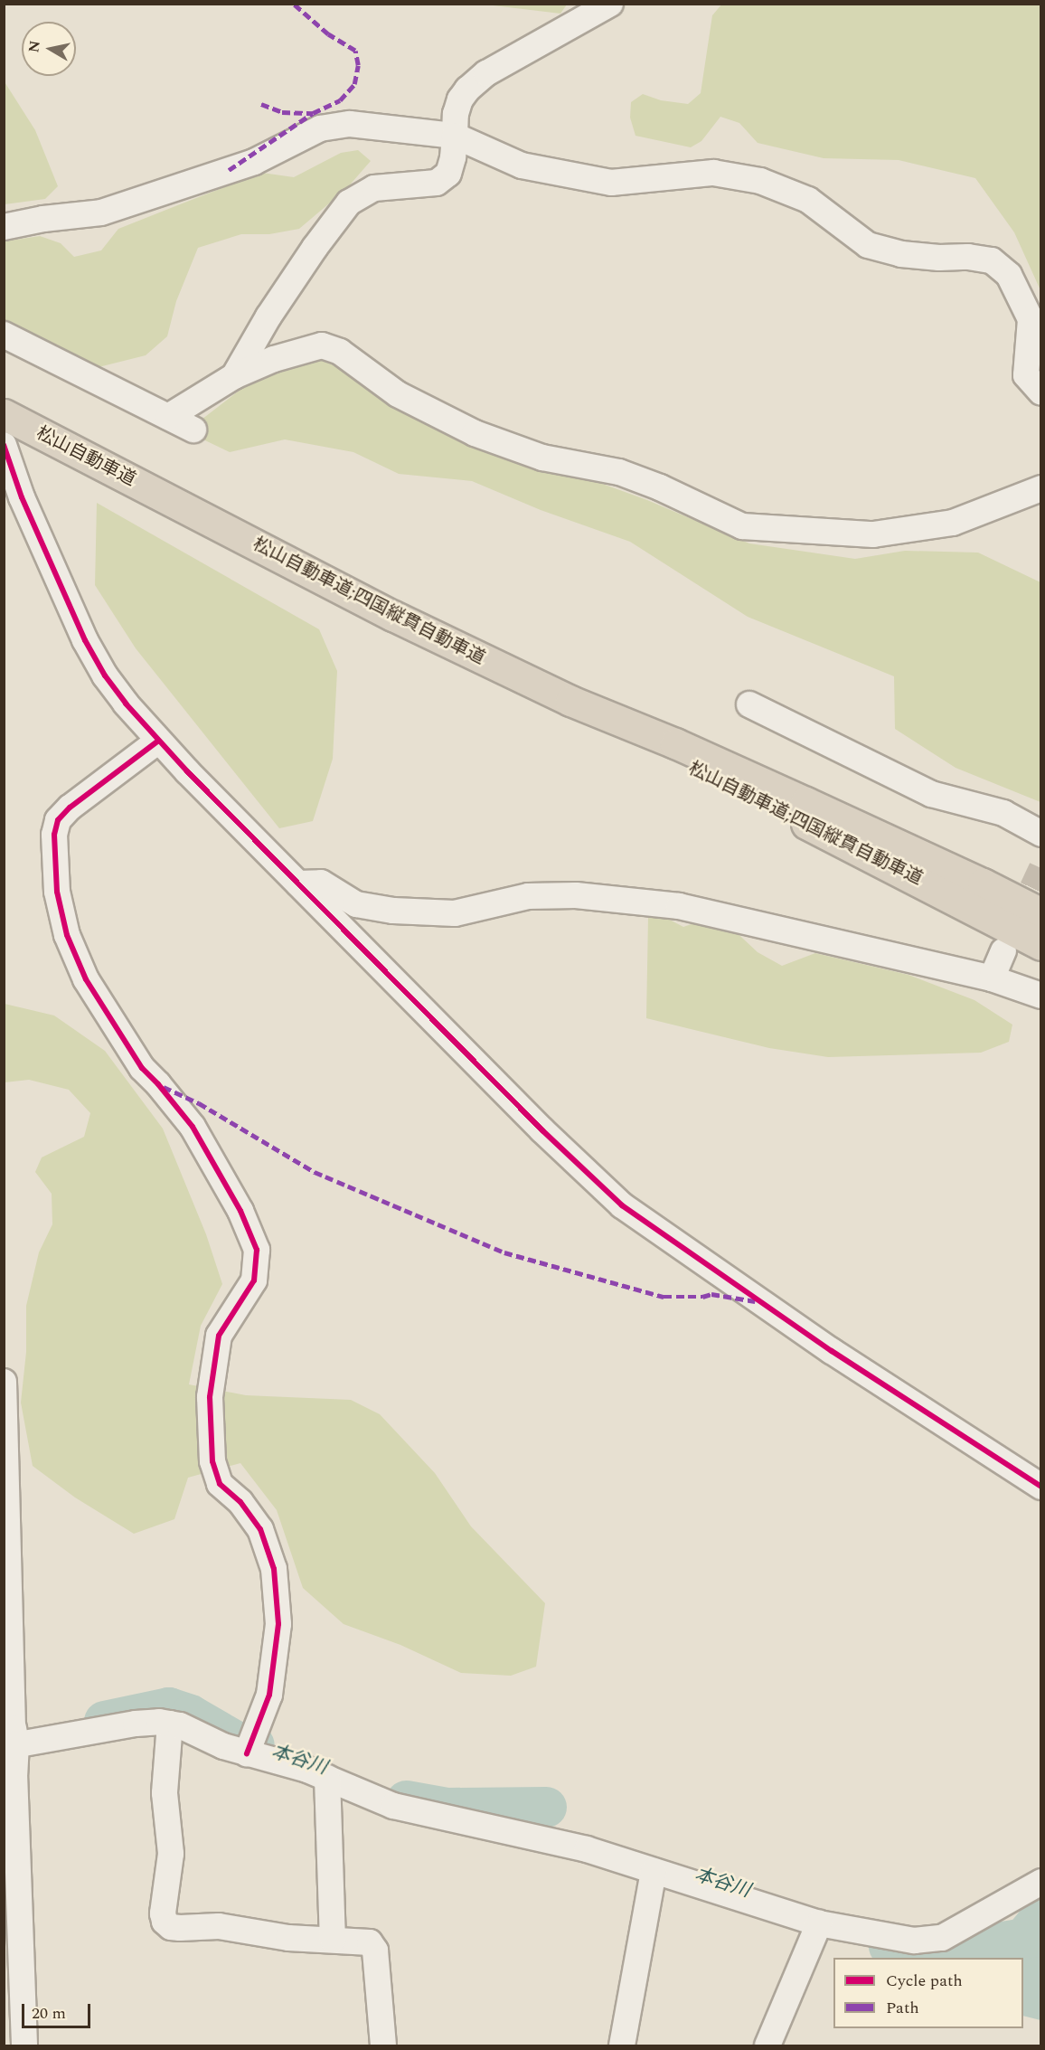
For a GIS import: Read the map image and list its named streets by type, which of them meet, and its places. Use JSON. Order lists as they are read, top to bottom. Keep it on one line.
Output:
{"streets":{"highway":["松山自動車道","松山自動車道;四国縦貫自動車道"]},"crossings":[["松山自動車道","松山自動車道;四国縦貫自動車道"]],"water":["本谷川"],"legend":["Cycle path","Path"],"scale_bar":"20 m","north":"left"}
